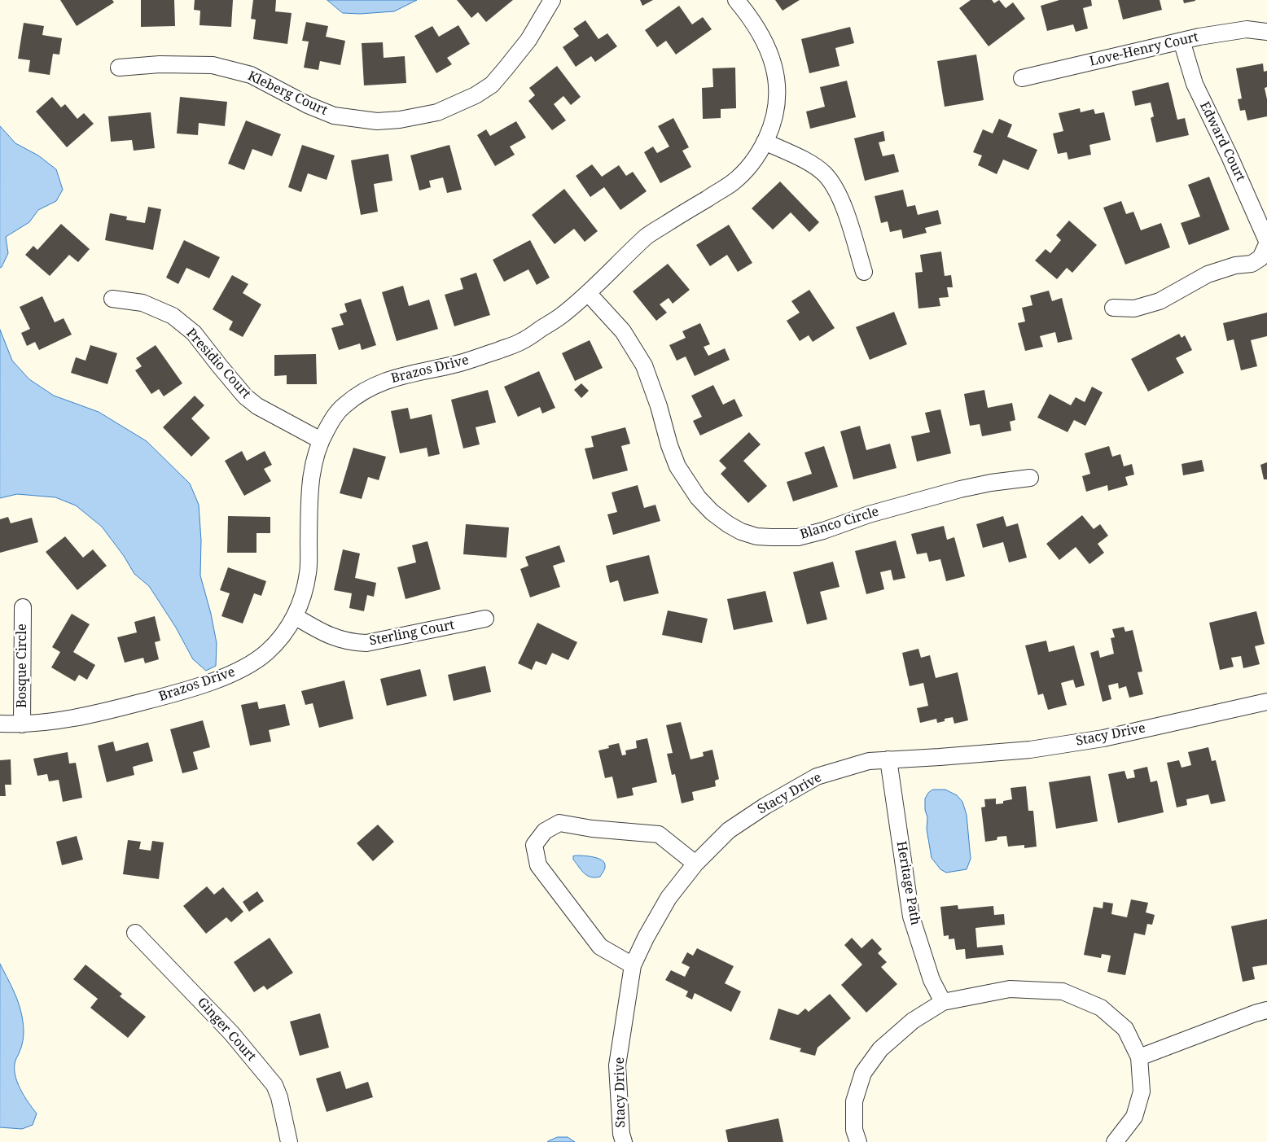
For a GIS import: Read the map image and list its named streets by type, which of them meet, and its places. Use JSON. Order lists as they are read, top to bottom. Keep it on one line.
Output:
{"streets":{"street":["Love-Henry Court","Kleberg Court","Edward Court","Presidio Court","Brazos Drive","Blanco Circle","Sterling Court","Bosque Circle","Stacy Drive","Heritage Path","Ginger Court"]},"crossings":[["Love-Henry Court","Edward Court"],["Presidio Court","Brazos Drive"],["Brazos Drive","Blanco Circle"],["Brazos Drive","Sterling Court"],["Brazos Drive","Bosque Circle"],["Stacy Drive","Heritage Path"]]}
